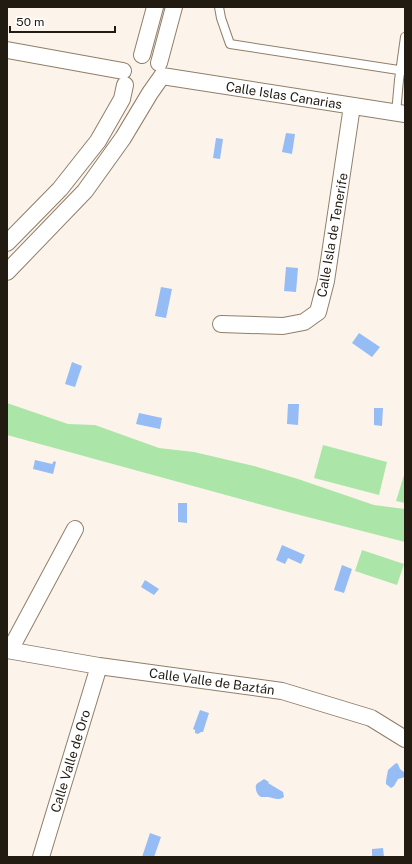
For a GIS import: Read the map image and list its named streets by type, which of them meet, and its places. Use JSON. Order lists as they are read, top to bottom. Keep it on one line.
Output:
{"streets":{"street":["Calle Islas Canarias","Calle Isla de Tenerife","Calle Valle de Baztán","Calle Valle de Oro"]},"crossings":[["Calle Islas Canarias","Calle Isla de Tenerife"],["Calle Valle de Baztán","Calle Valle de Oro"]],"scale_bar":"50 m"}
